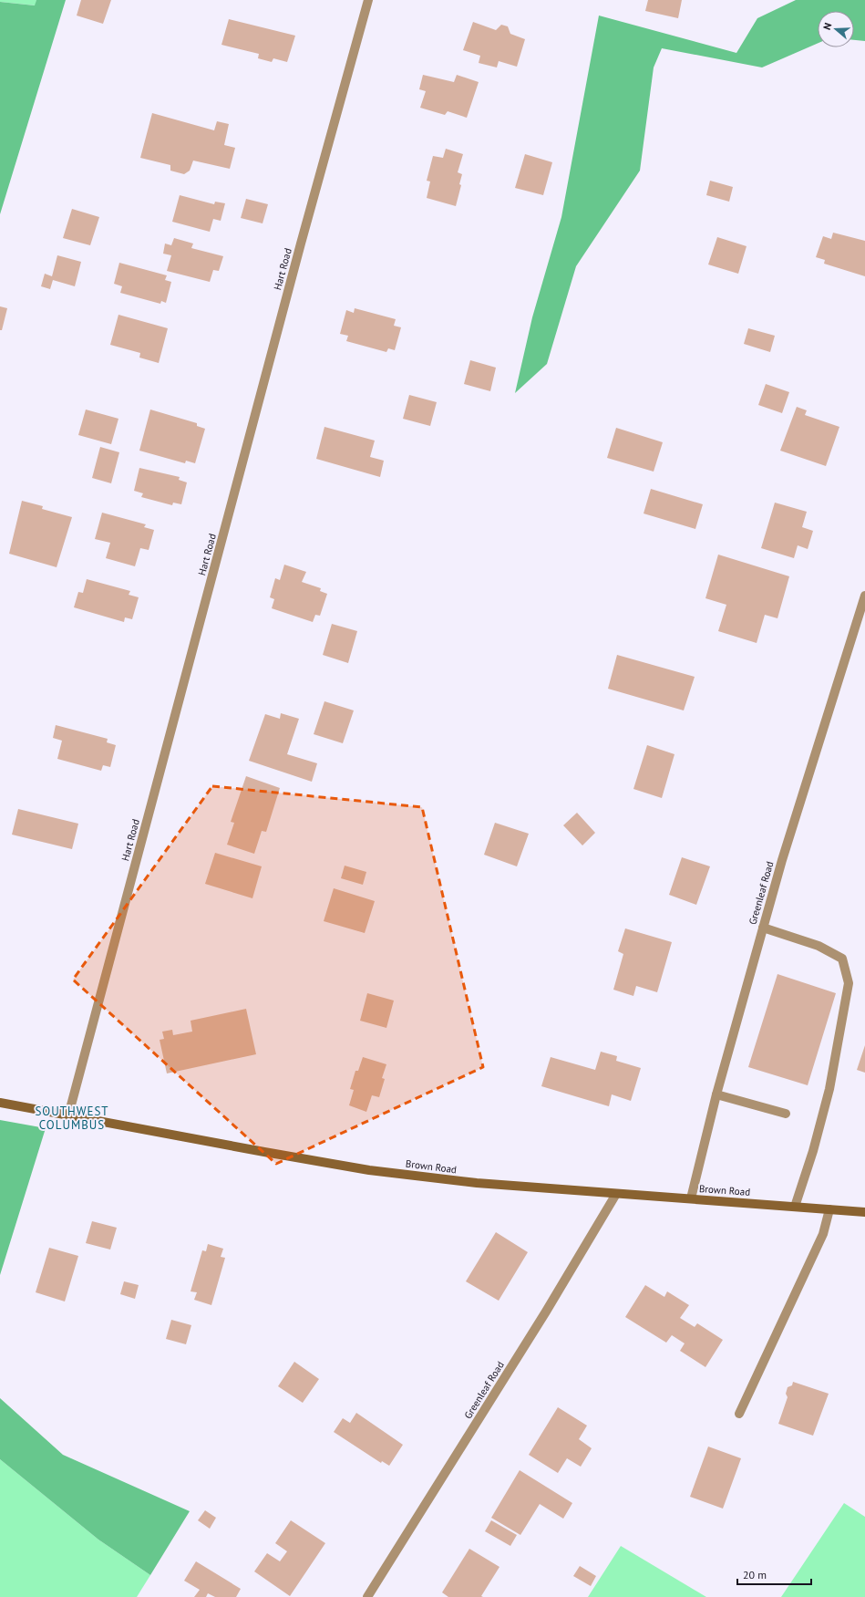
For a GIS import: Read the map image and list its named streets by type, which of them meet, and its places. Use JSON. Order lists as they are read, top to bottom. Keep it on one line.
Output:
{"streets":{"main road":["Brown Road"],"street":["Hart Road","Greenleaf Road"]},"crossings":[["Hart Road","Brown Road"],["Greenleaf Road","Brown Road"]],"districts":["SOUTHWEST COLUMBUS"],"scale_bar":"20 m","north":"left"}
